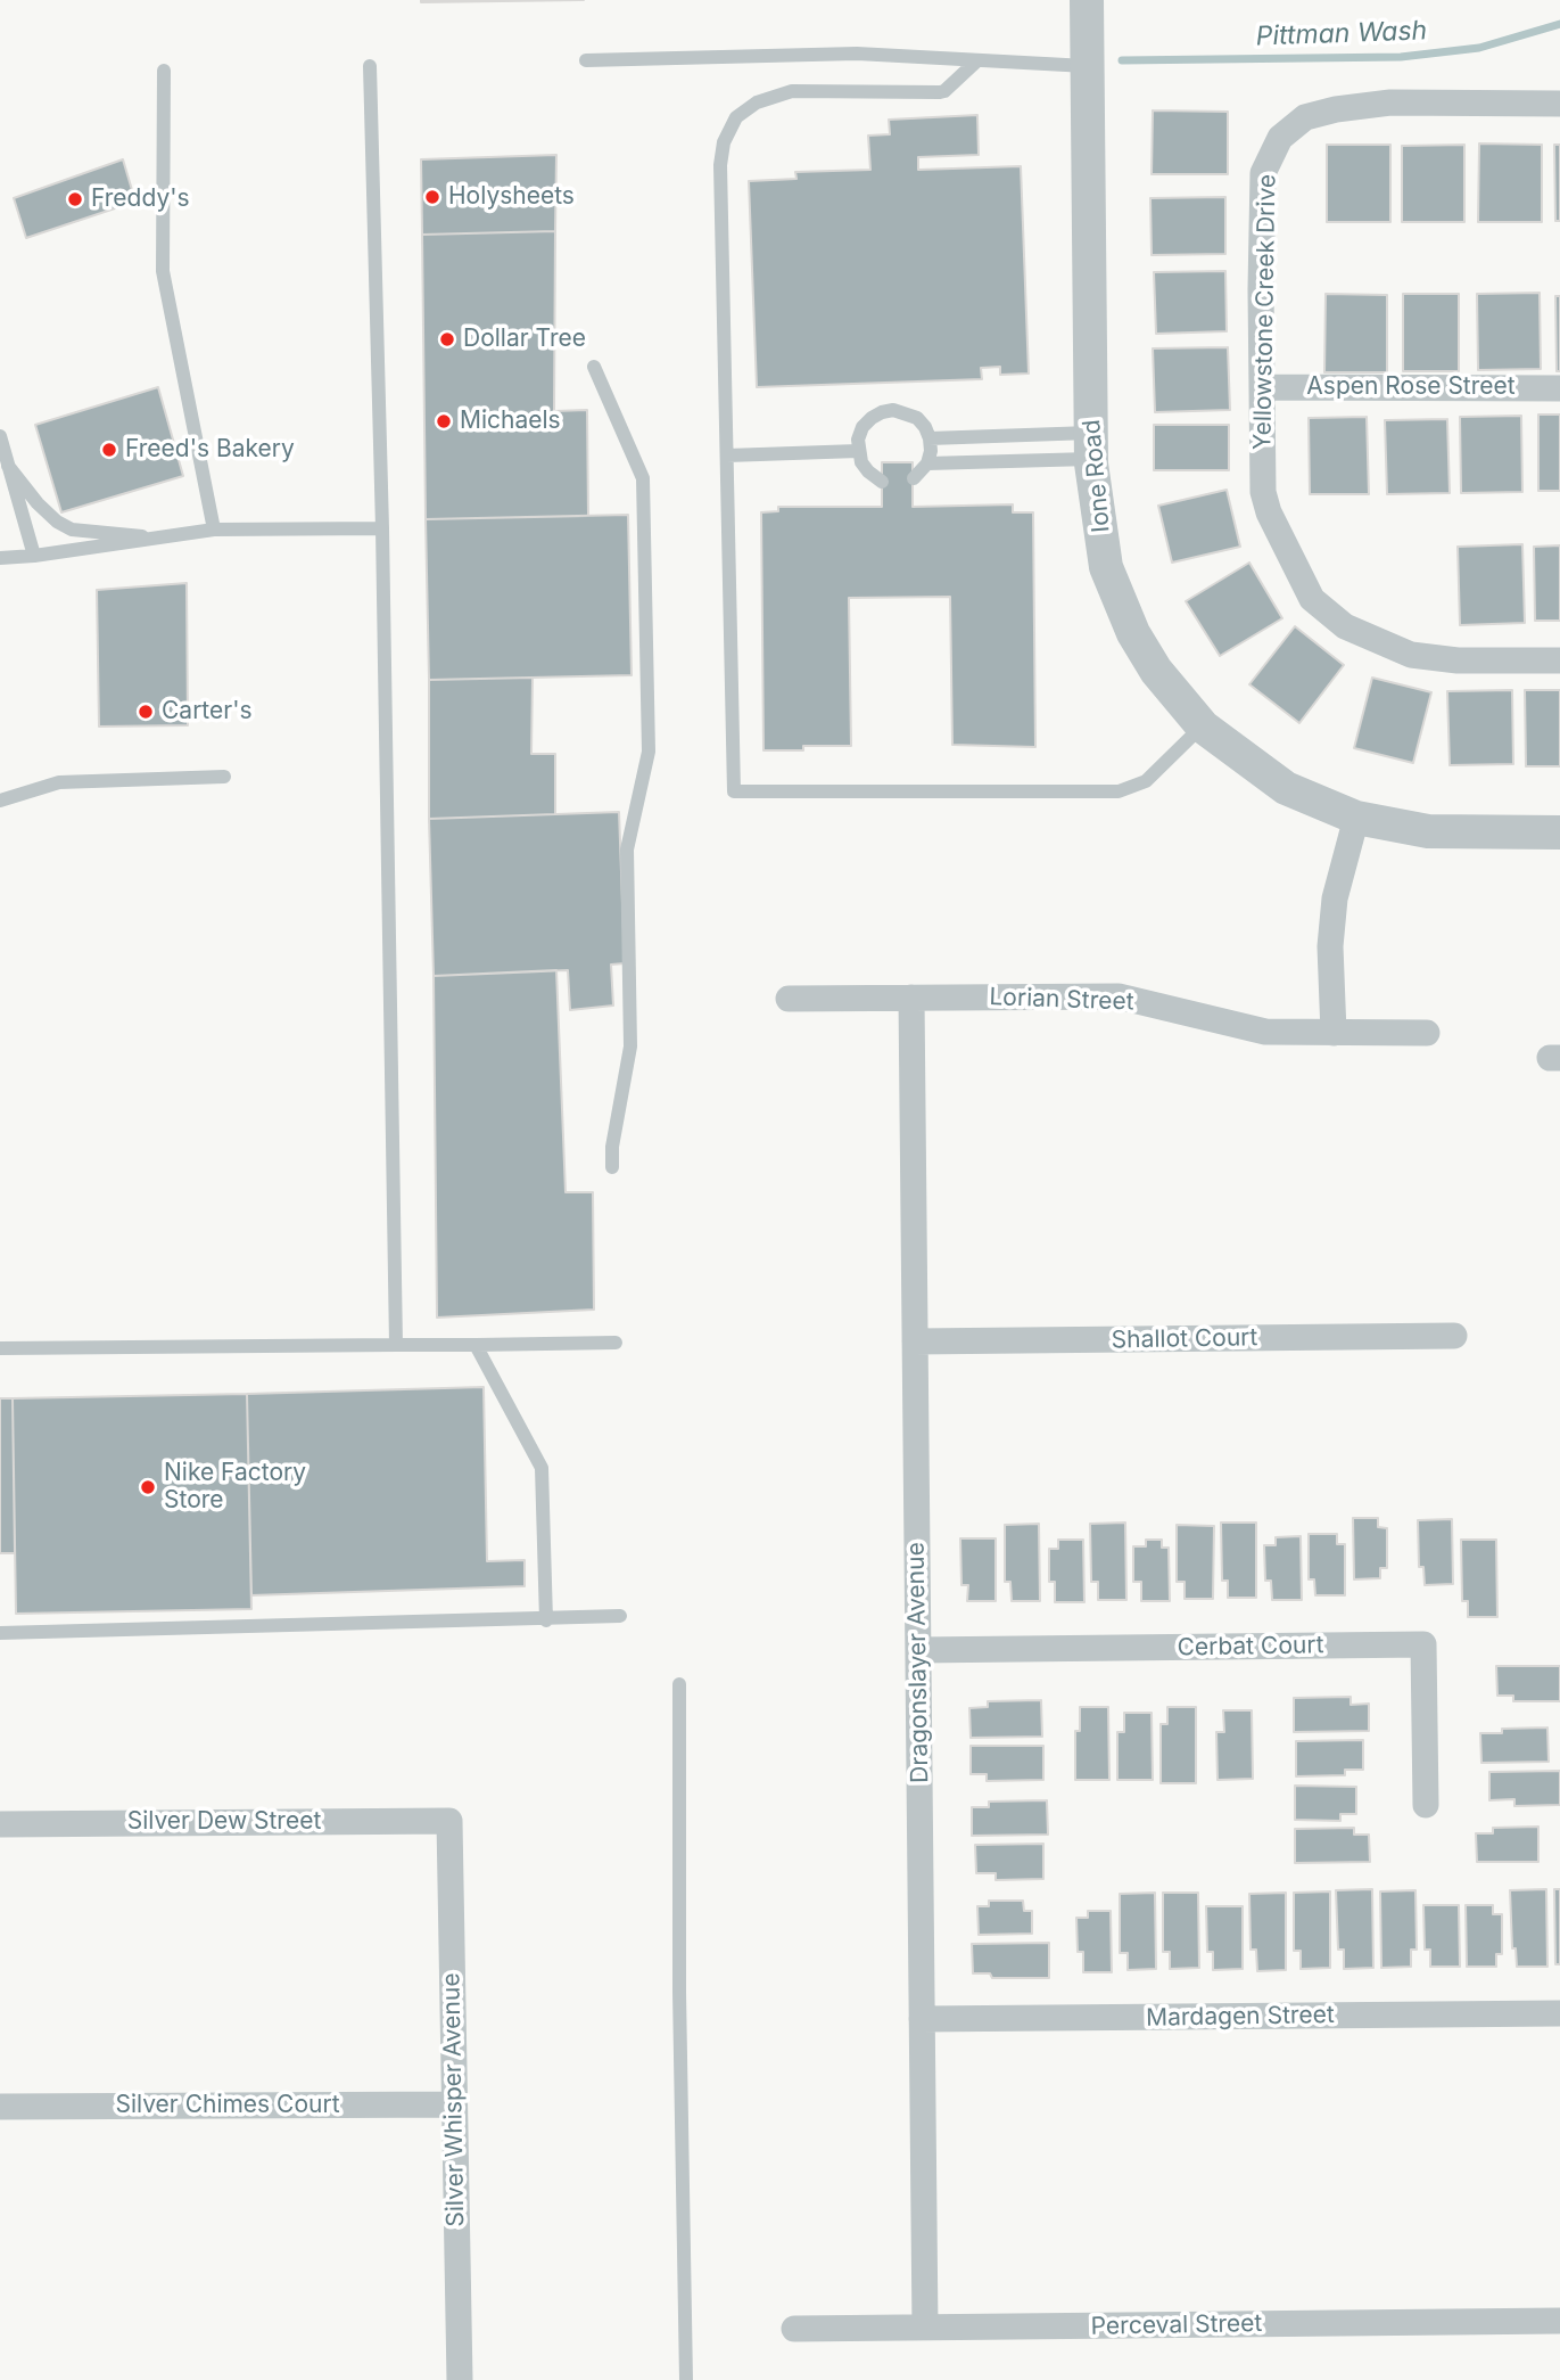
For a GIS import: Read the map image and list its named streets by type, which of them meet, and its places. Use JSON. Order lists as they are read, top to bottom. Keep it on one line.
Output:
{"streets":{"street":["Yellowstone Creek Drive","Aspen Rose Street","Ione Road","Lorian Street","Shallot Court","Cerbat Court","Dragonslayer Avenue","Silver Dew Street","Mardagen Street","Silver Whisper Avenue","Silver Chimes Court","Perceval Street"]},"crossings":[["Yellowstone Creek Drive","Aspen Rose Street"],["Lorian Street","Dragonslayer Avenue"],["Shallot Court","Dragonslayer Avenue"],["Cerbat Court","Dragonslayer Avenue"],["Dragonslayer Avenue","Mardagen Street"],["Dragonslayer Avenue","Perceval Street"],["Silver Dew Street","Silver Whisper Avenue"],["Silver Whisper Avenue","Silver Chimes Court"]],"water":["Pittman Wash"],"places":["Holysheets","Freddy's","Dollar Tree","Michaels","Freed's Bakery","Carter's","Nike Factory Store"]}
